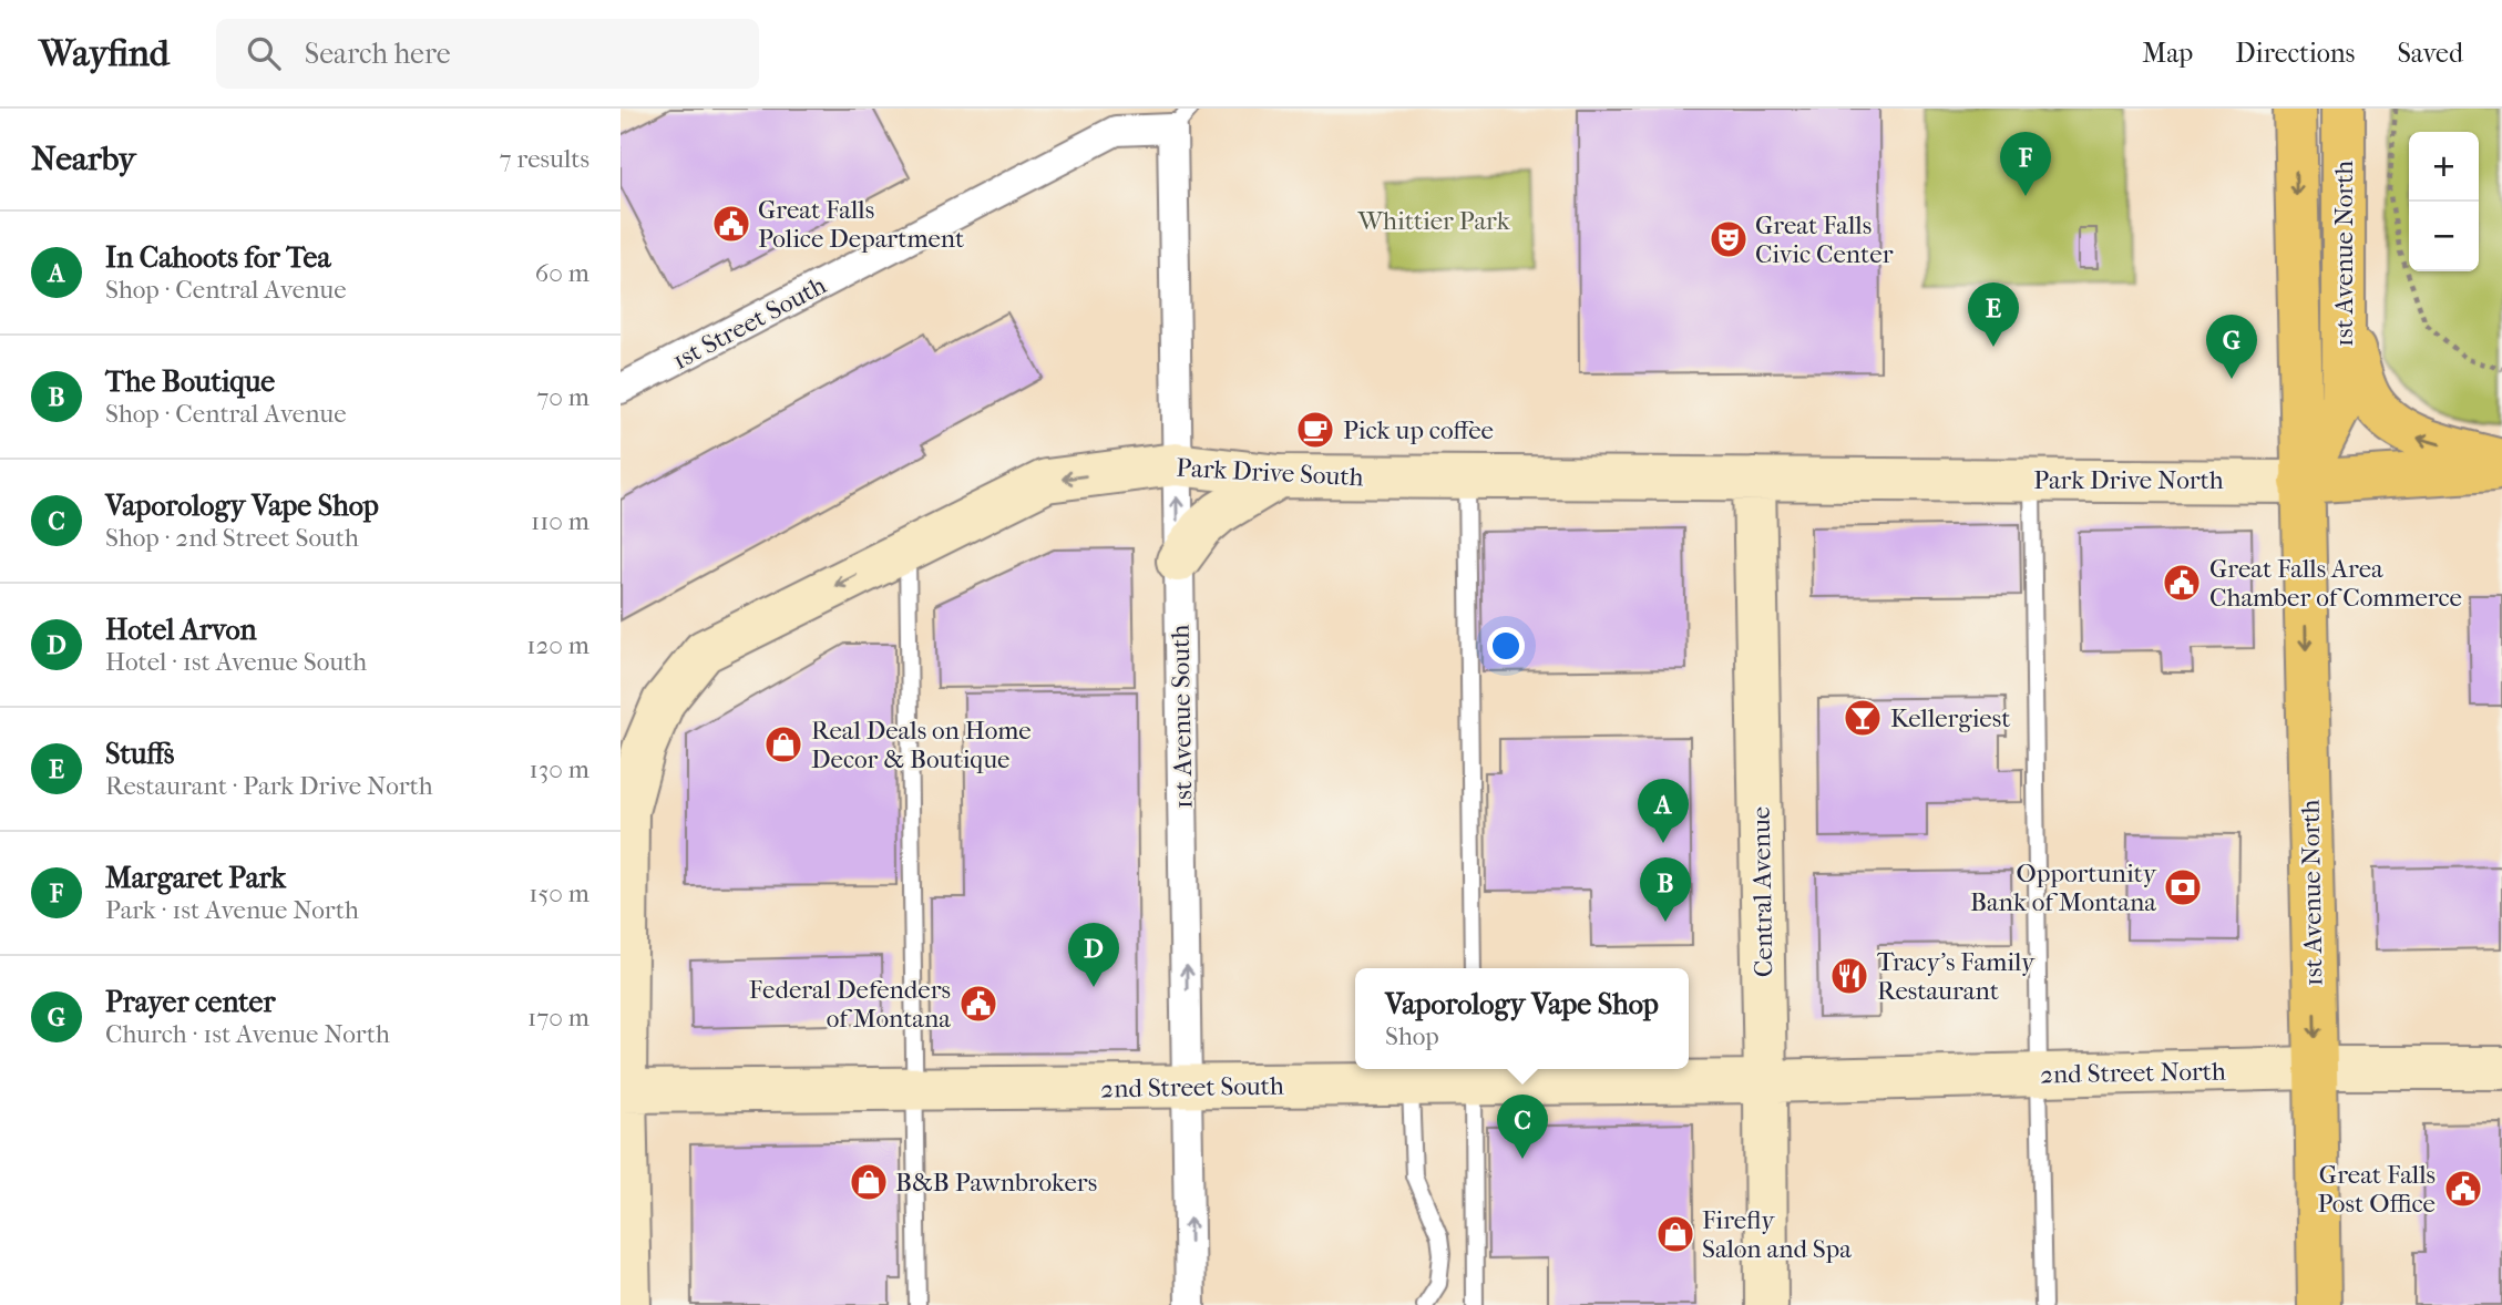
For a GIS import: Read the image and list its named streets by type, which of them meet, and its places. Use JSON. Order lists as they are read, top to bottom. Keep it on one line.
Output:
{"streets":{"main road":["1st Avenue North","Park Drive North"],"street":["1st Street South","Park Drive South","1st Avenue South","Central Avenue","2nd Street North","2nd Street South"]},"crossings":[["1st Avenue North","Park Drive North"],["1st Avenue North","2nd Street North"],["1st Street South","1st Avenue South"],["Park Drive South","Park Drive North"],["Park Drive South","1st Avenue South"],["Park Drive South","Central Avenue"],["Park Drive South","2nd Street South"],["Park Drive North","Central Avenue"],["1st Avenue South","2nd Street South"],["Central Avenue","2nd Street North"],["Central Avenue","2nd Street South"],["2nd Street North","2nd Street South"]],"one_way":["Park Drive South","1st Avenue South"],"parks":["Whittier Park"],"places":{"public building":["Great Falls Police Department","Great Falls Area Chamber of Commerce","Federal Defenders of Montana","Great Falls Post Office"],"theatre":["Great Falls Civic Center"],"cafe":["Pick up coffee"],"bar":["Kellergiest"],"shop":["Real Deals on Home Decor & Boutique","B&B Pawnbrokers","Firefly Salon and Spa"],"bank":["Opportunity Bank of Montana"],"restaurant":["Tracy's Family Restaurant"]},"page":{"header":"Wayfind","search":"Search here","nav":["Map","Directions","Saved"],"heading":["Nearby","7 results"],"map_buttons":["+","−"],"pins":["F","E","G","A","B","D","C"],"list":[{"mark":"A","name":"In Cahoots for Tea","note":"Shop · Central Avenue","value":"60 m"},{"mark":"B","name":"The Boutique","note":"Shop · Central Avenue","value":"70 m"},{"mark":"C","name":"Vaporology Vape Shop","note":"Shop · 2nd Street South","value":"110 m"},{"mark":"D","name":"Hotel Arvon","note":"Hotel · 1st Avenue South","value":"120 m"},{"mark":"E","name":"Stuffs","note":"Restaurant · Park Drive North","value":"130 m"},{"mark":"F","name":"Margaret Park","note":"Park · 1st Avenue North","value":"150 m"},{"mark":"G","name":"Prayer center","note":"Church · 1st Avenue North","value":"170 m"}],"popup":["Vaporology Vape Shop","Shop"]}}
